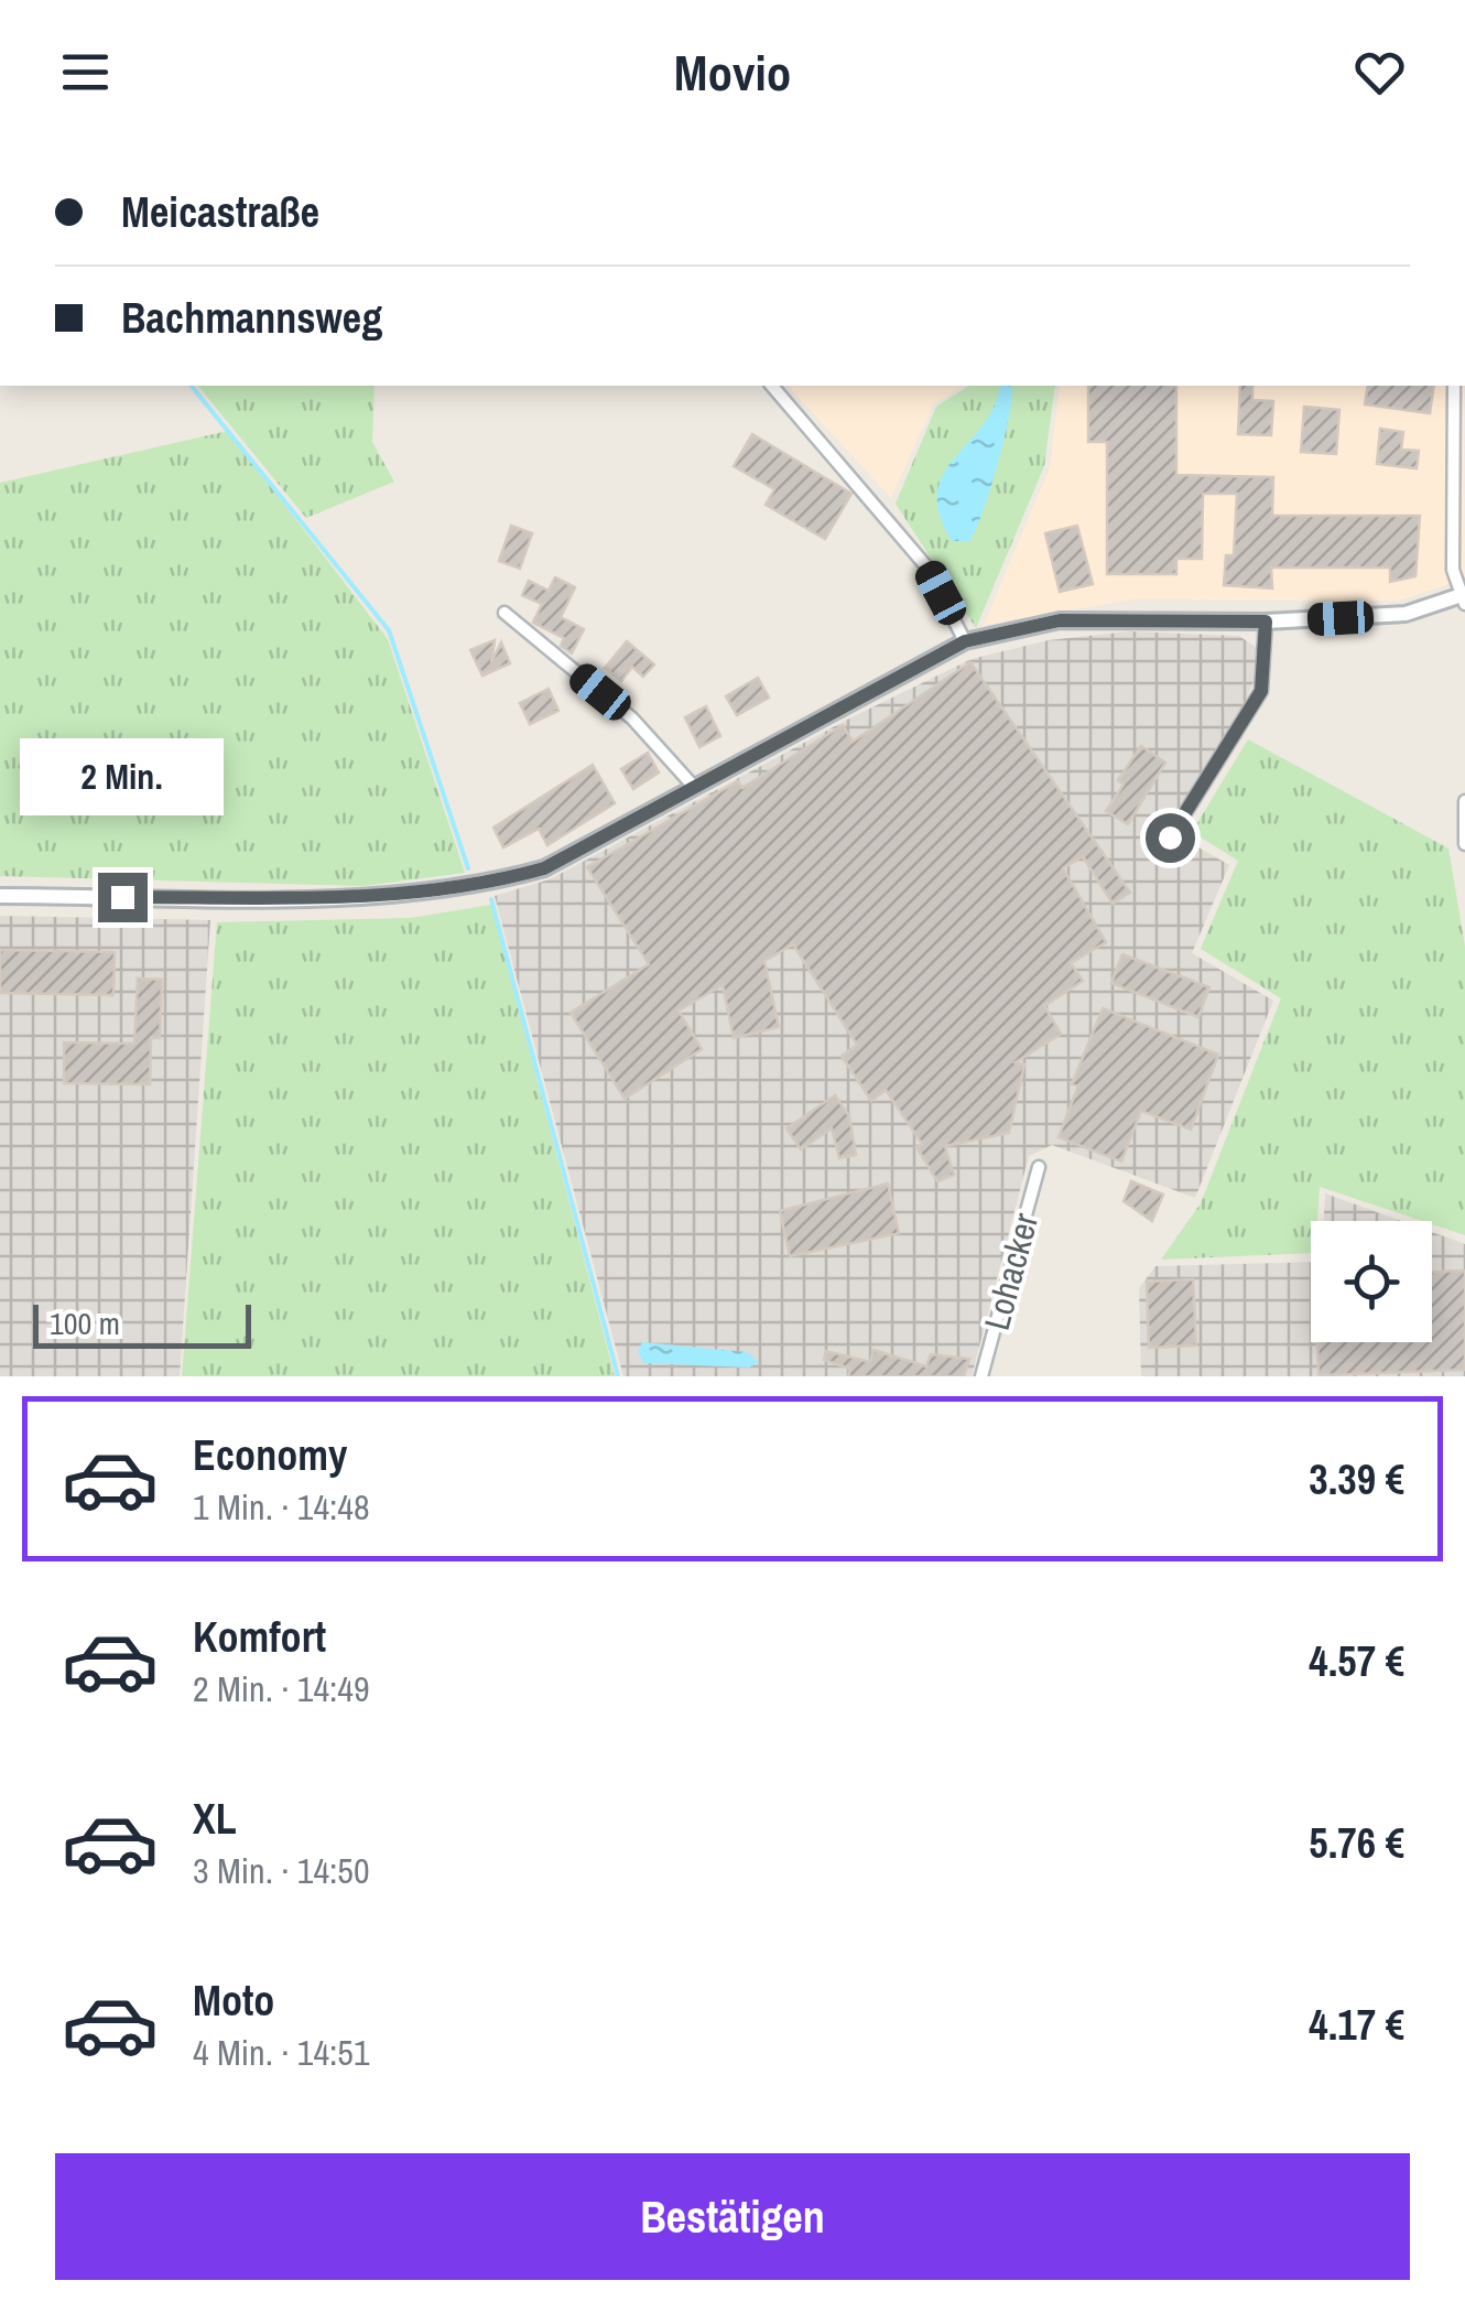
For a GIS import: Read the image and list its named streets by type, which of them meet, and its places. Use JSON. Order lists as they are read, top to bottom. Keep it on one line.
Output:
{"streets":{"street":["Lohacker"]},"scale_bar":"100 m","page":{"header":"Movio","banner":["Meicastraße","Bachmannsweg"],"bubble":"2 Min.","scale":"100 m","list":[{"name":"Economy","note":"1 Min. · 14:48","value":"3.39 €"},{"name":"Komfort","note":"2 Min. · 14:49","value":"4.57 €"},{"name":"XL","note":"3 Min. · 14:50","value":"5.76 €"},{"name":"Moto","note":"4 Min. · 14:51","value":"4.17 €"}],"buttons":"Bestätigen"}}
